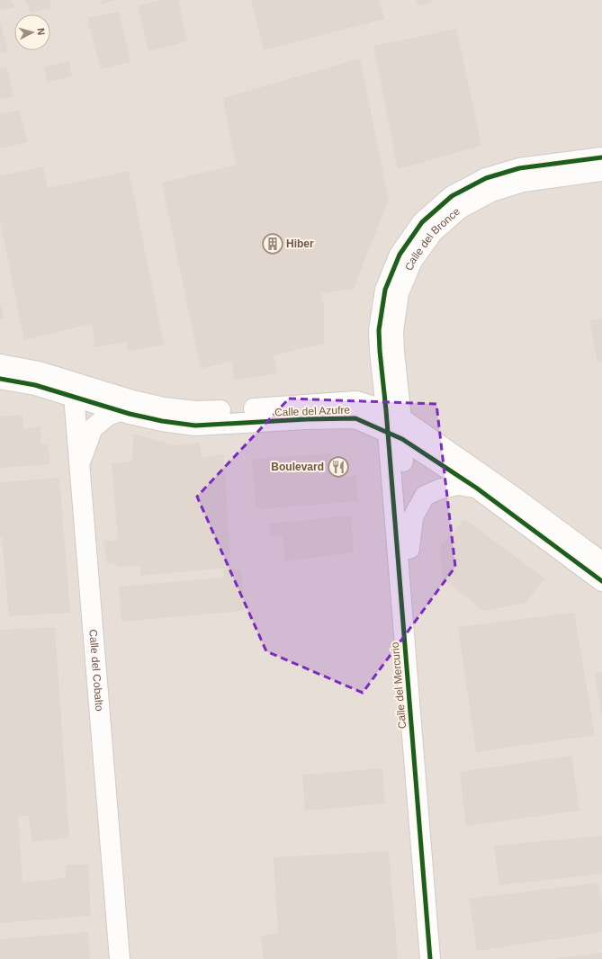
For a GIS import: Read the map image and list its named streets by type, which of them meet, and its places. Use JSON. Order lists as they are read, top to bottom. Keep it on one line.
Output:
{"streets":{"street":["Calle del Bronce","Calle del Azufre","Calle del Cobalto","Calle del Mercurio"]},"crossings":[["Calle del Bronce","Calle del Azufre"],["Calle del Bronce","Calle del Mercurio"],["Calle del Azufre","Calle del Cobalto"],["Calle del Azufre","Calle del Mercurio"]],"places":{"building":["Hiber"],"restaurant":["Boulevard"]},"north":"right"}
